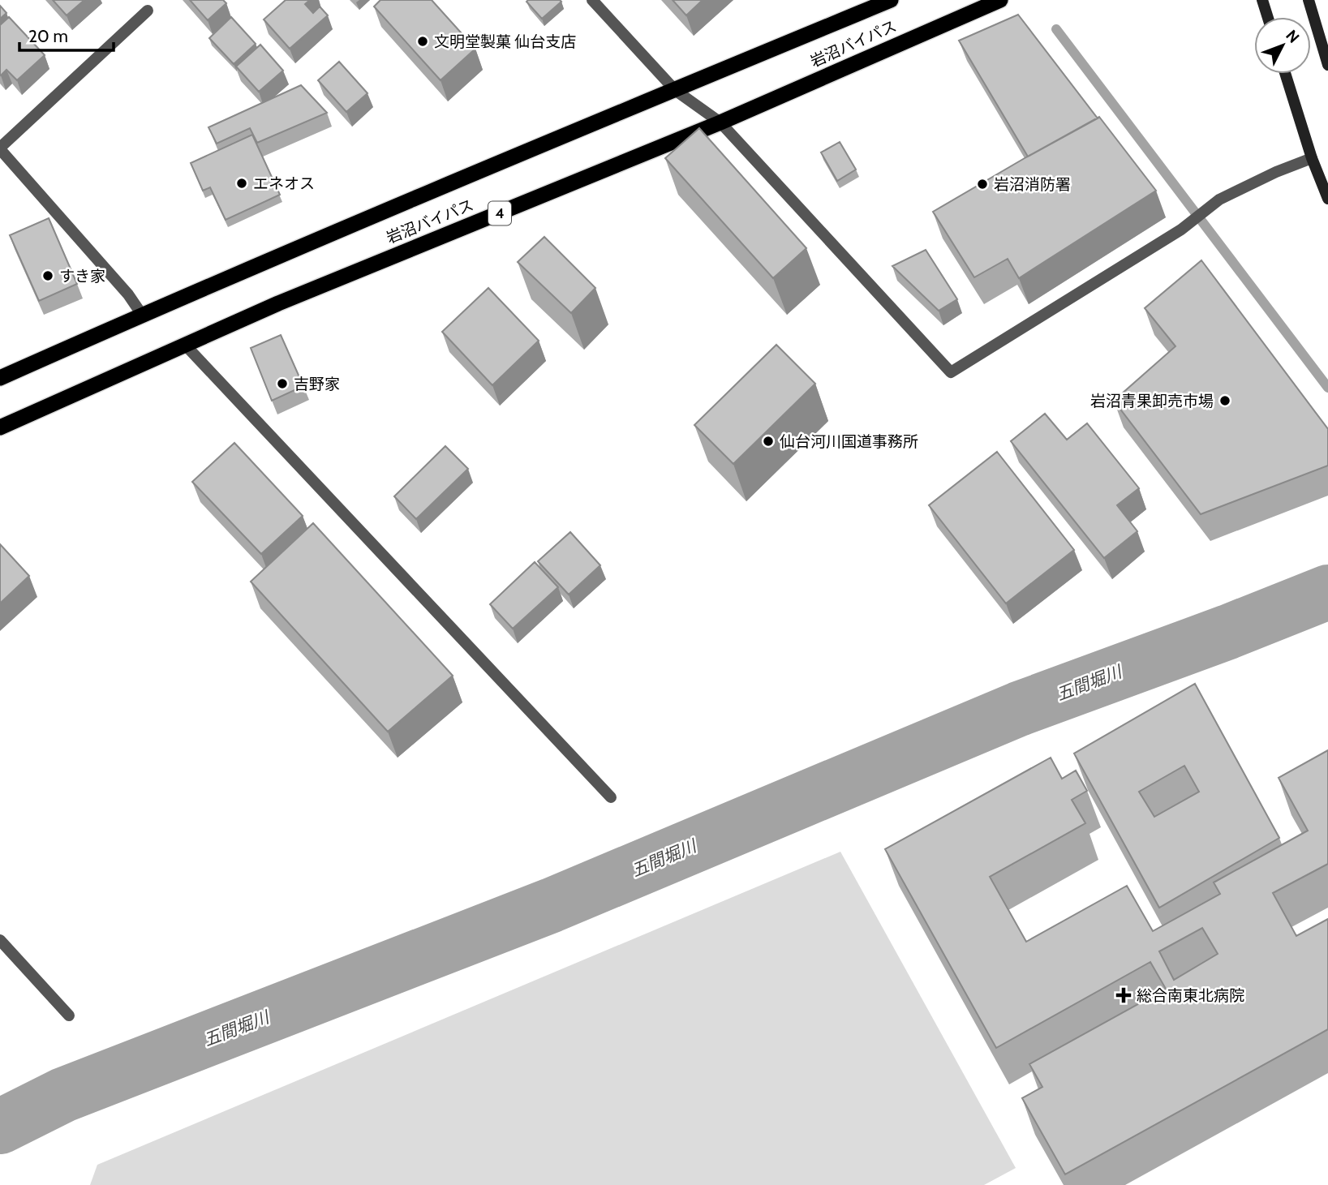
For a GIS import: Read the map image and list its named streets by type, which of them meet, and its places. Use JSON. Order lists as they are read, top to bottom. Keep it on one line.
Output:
{"streets":{"highway":["岩沼バイパス","4"]},"water":["五間堀川"],"places":{"other":["文明堂製菓 仙台支店","エネオス","岩沼消防署","すき家","吉野家","岩沼青果卸売市場","仙台河川国道事務所"],"health":["総合南東北病院"]},"scale_bar":"20 m","north":"top right"}
